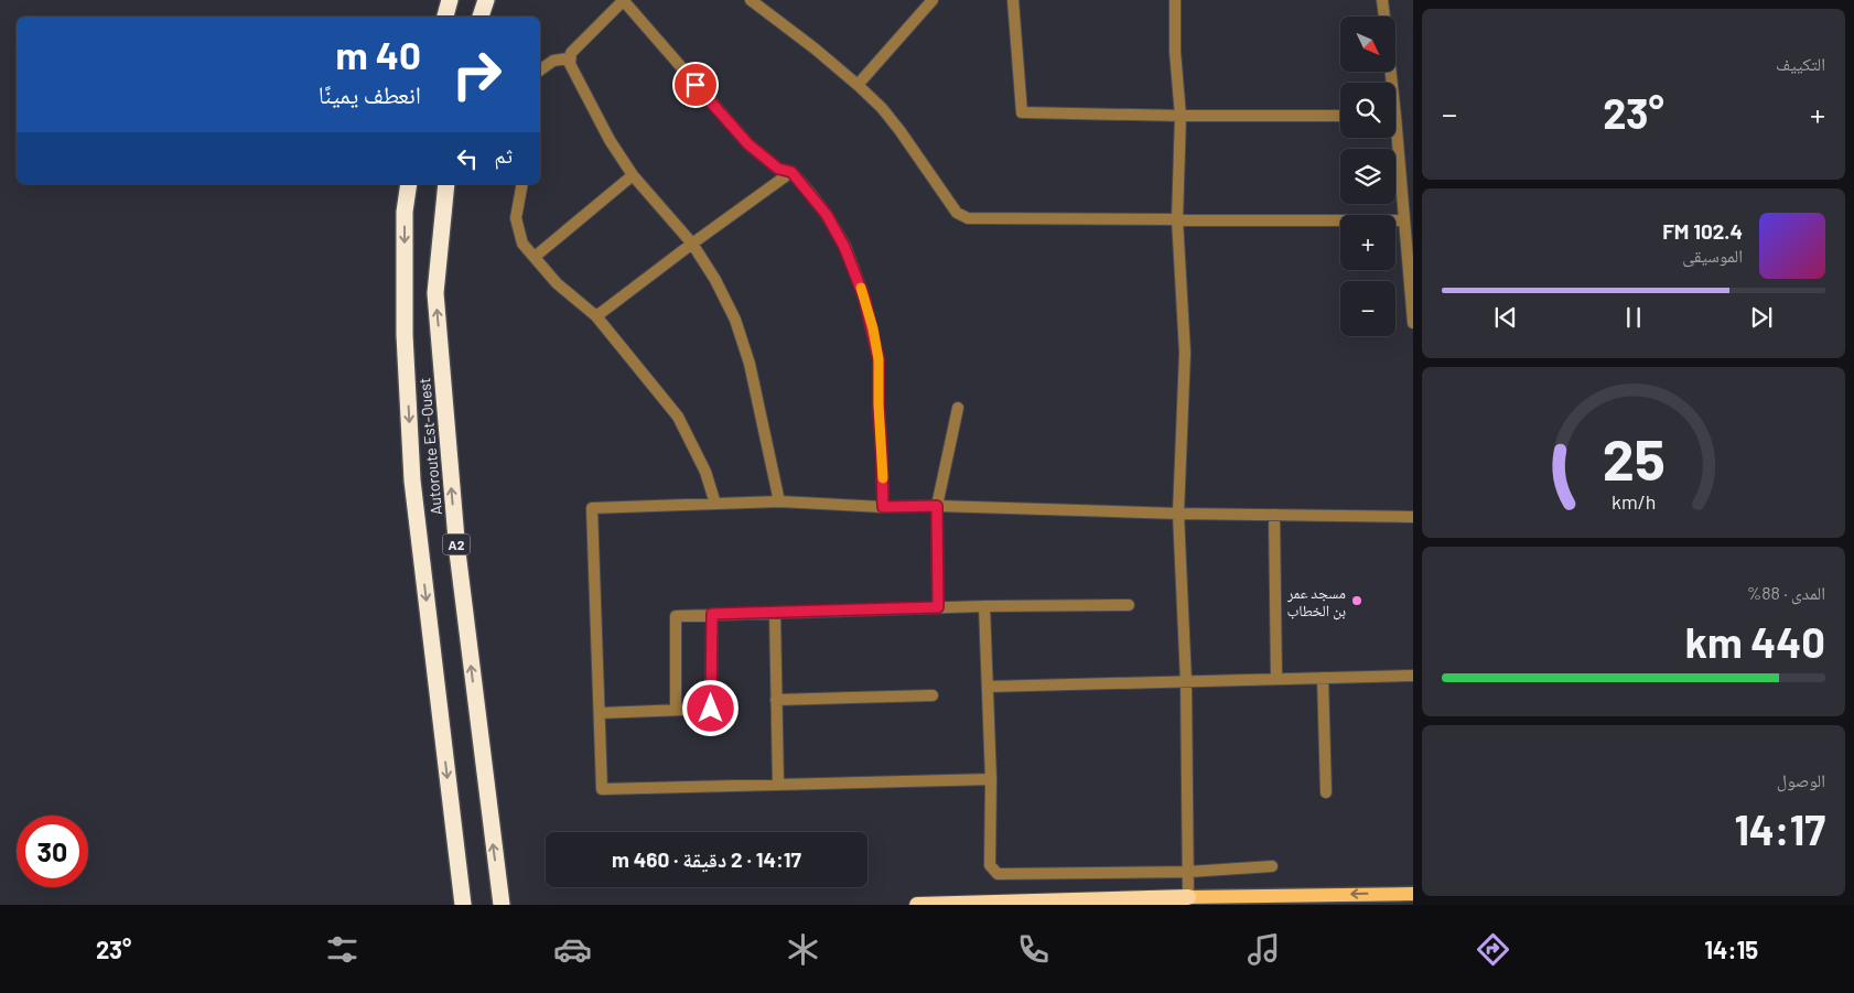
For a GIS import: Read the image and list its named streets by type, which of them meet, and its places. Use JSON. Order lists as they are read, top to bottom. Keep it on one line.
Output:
{"streets":{"highway":["Autoroute Est-Ouest","A2"]},"places":["مسجد عمر بن الخطاب"],"north":"bottom right","page":{"tile":["التكييف",["المدى · 88%","440 km"],["الوصول","14:17"]],"map_buttons":["+","−"],"turn":["40 m","انعطف يمينًا"],"heat":["−","23°","+"],"then":"ثم","song":["102.4 FM","الموسيقى"],"limit":"30","trip":"14:17 · 2 دقيقة · 460 m","tabs":["14:15","23°"],"gauge":["25","km/h"]}}
